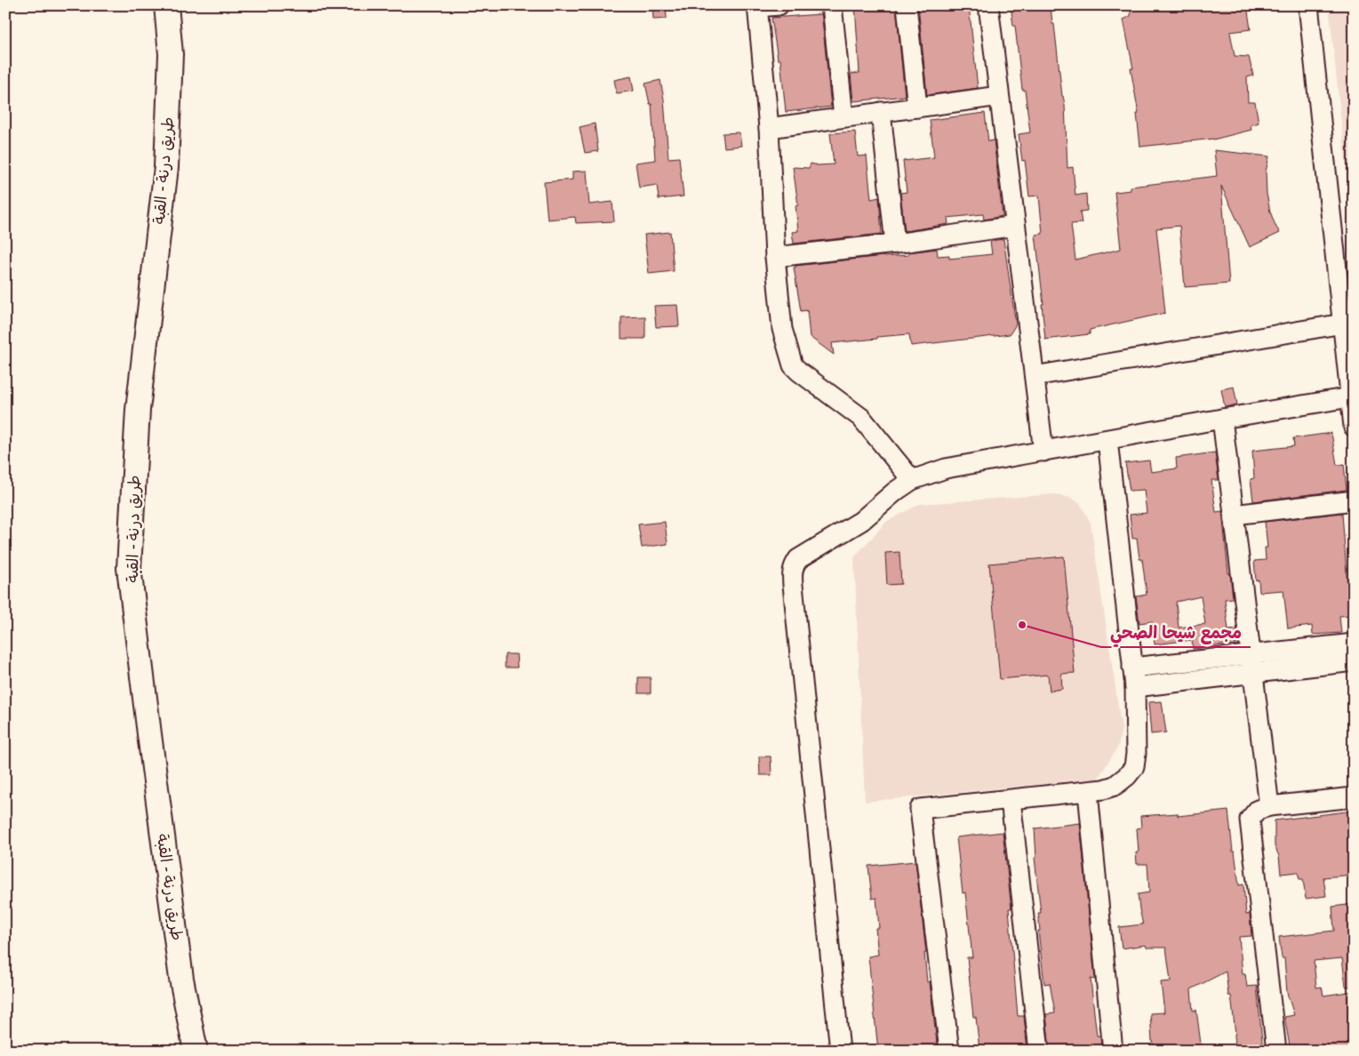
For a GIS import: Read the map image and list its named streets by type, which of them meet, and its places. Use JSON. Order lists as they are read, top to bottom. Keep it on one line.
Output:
{"streets":{"main road":["طريق درنة - القبة"]},"places":["مجمع شيحا الصحي"]}
